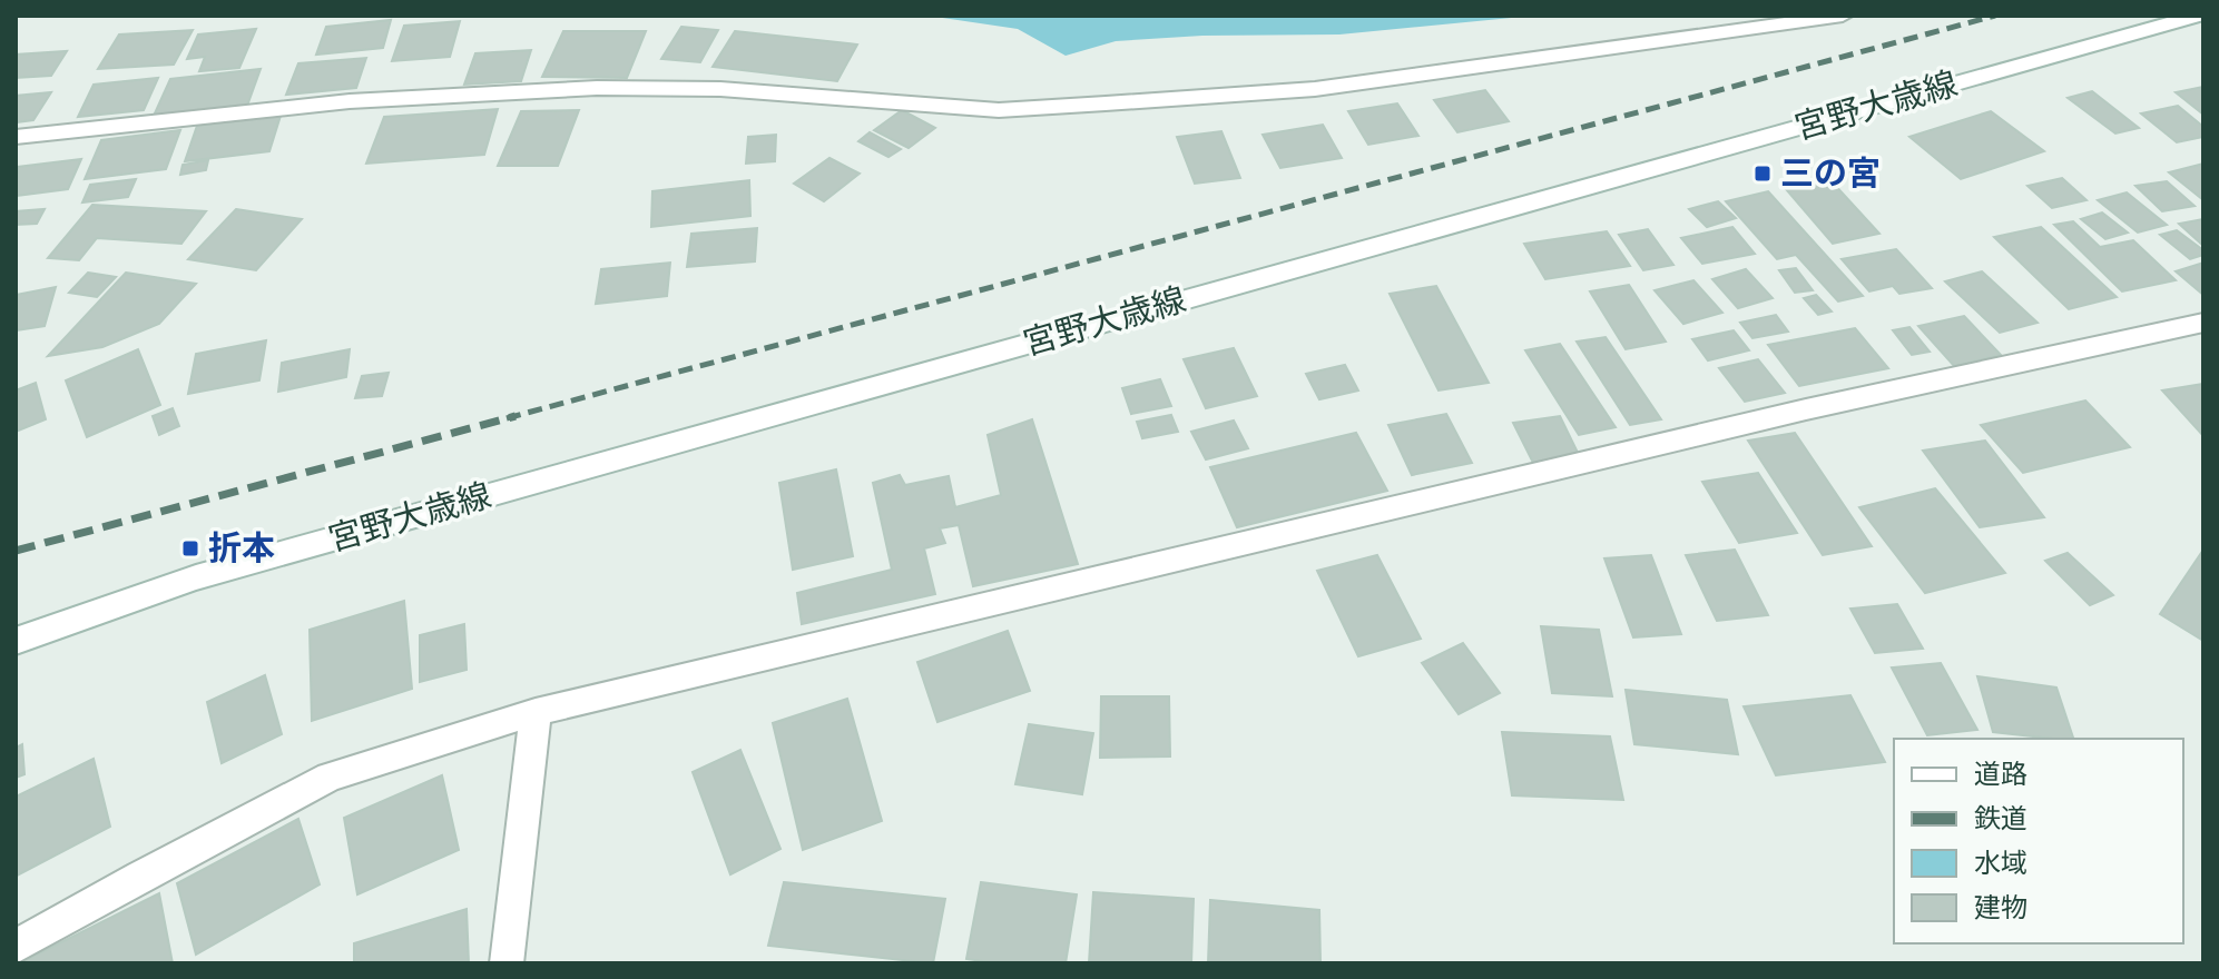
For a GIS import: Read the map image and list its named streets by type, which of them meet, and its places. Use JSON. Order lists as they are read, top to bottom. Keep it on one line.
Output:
{"streets":{"street":["宮野大歳線"]},"places":{"transit":["三の宮","折本"]},"legend":["道路","鉄道","水域","建物"]}
